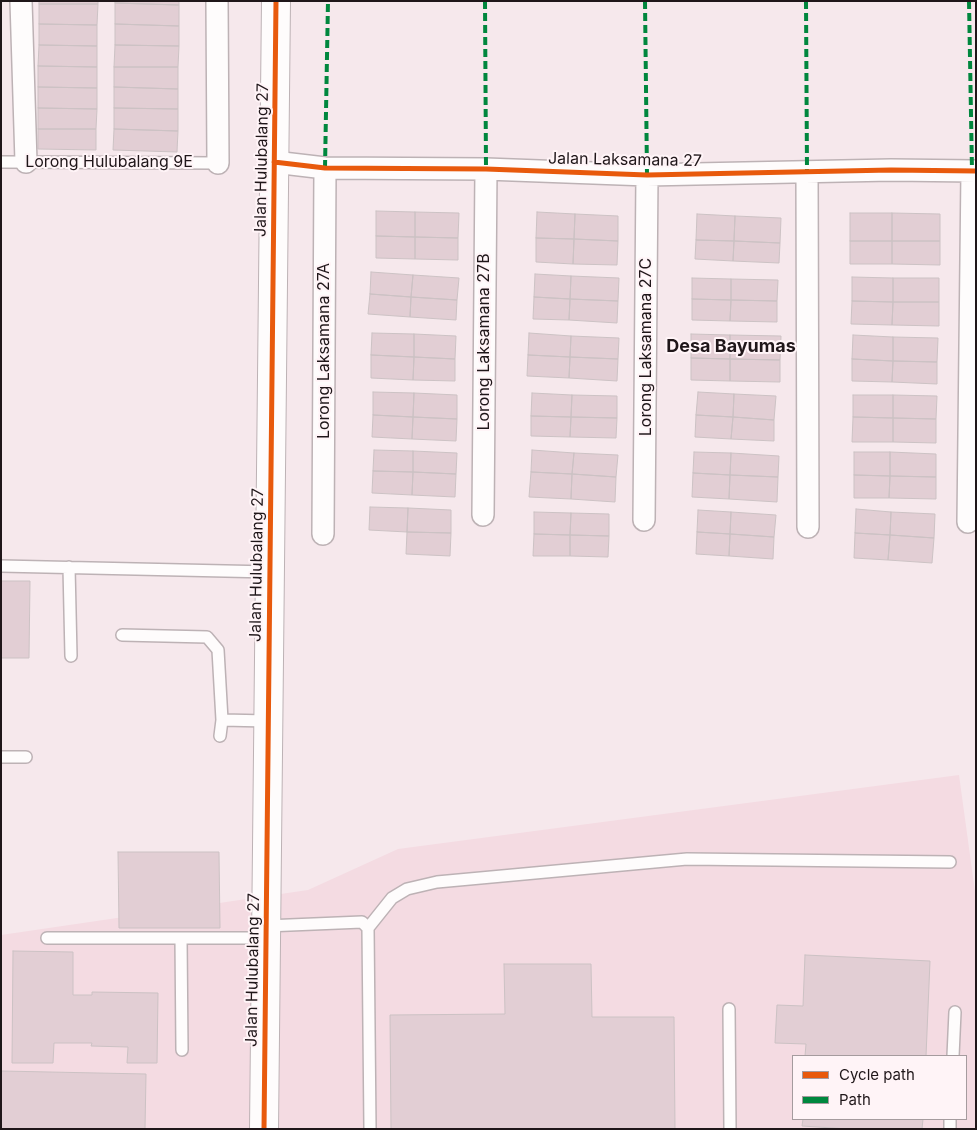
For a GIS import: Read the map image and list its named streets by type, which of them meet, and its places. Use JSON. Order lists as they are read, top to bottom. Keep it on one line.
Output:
{"streets":{"street":["Jalan Hulubalang 27","Jalan Laksamana 27","Lorong Laksamana 27B","Lorong Laksamana 27C","Lorong Laksamana 27A"],"lane":["Lorong Hulubalang 9E"]},"crossings":[["Jalan Hulubalang 27","Jalan Laksamana 27"],["Jalan Laksamana 27","Lorong Laksamana 27B"],["Jalan Laksamana 27","Lorong Laksamana 27C"],["Jalan Laksamana 27","Lorong Laksamana 27A"]],"districts":["Desa Bayumas"],"legend":["Cycle path","Path"]}
